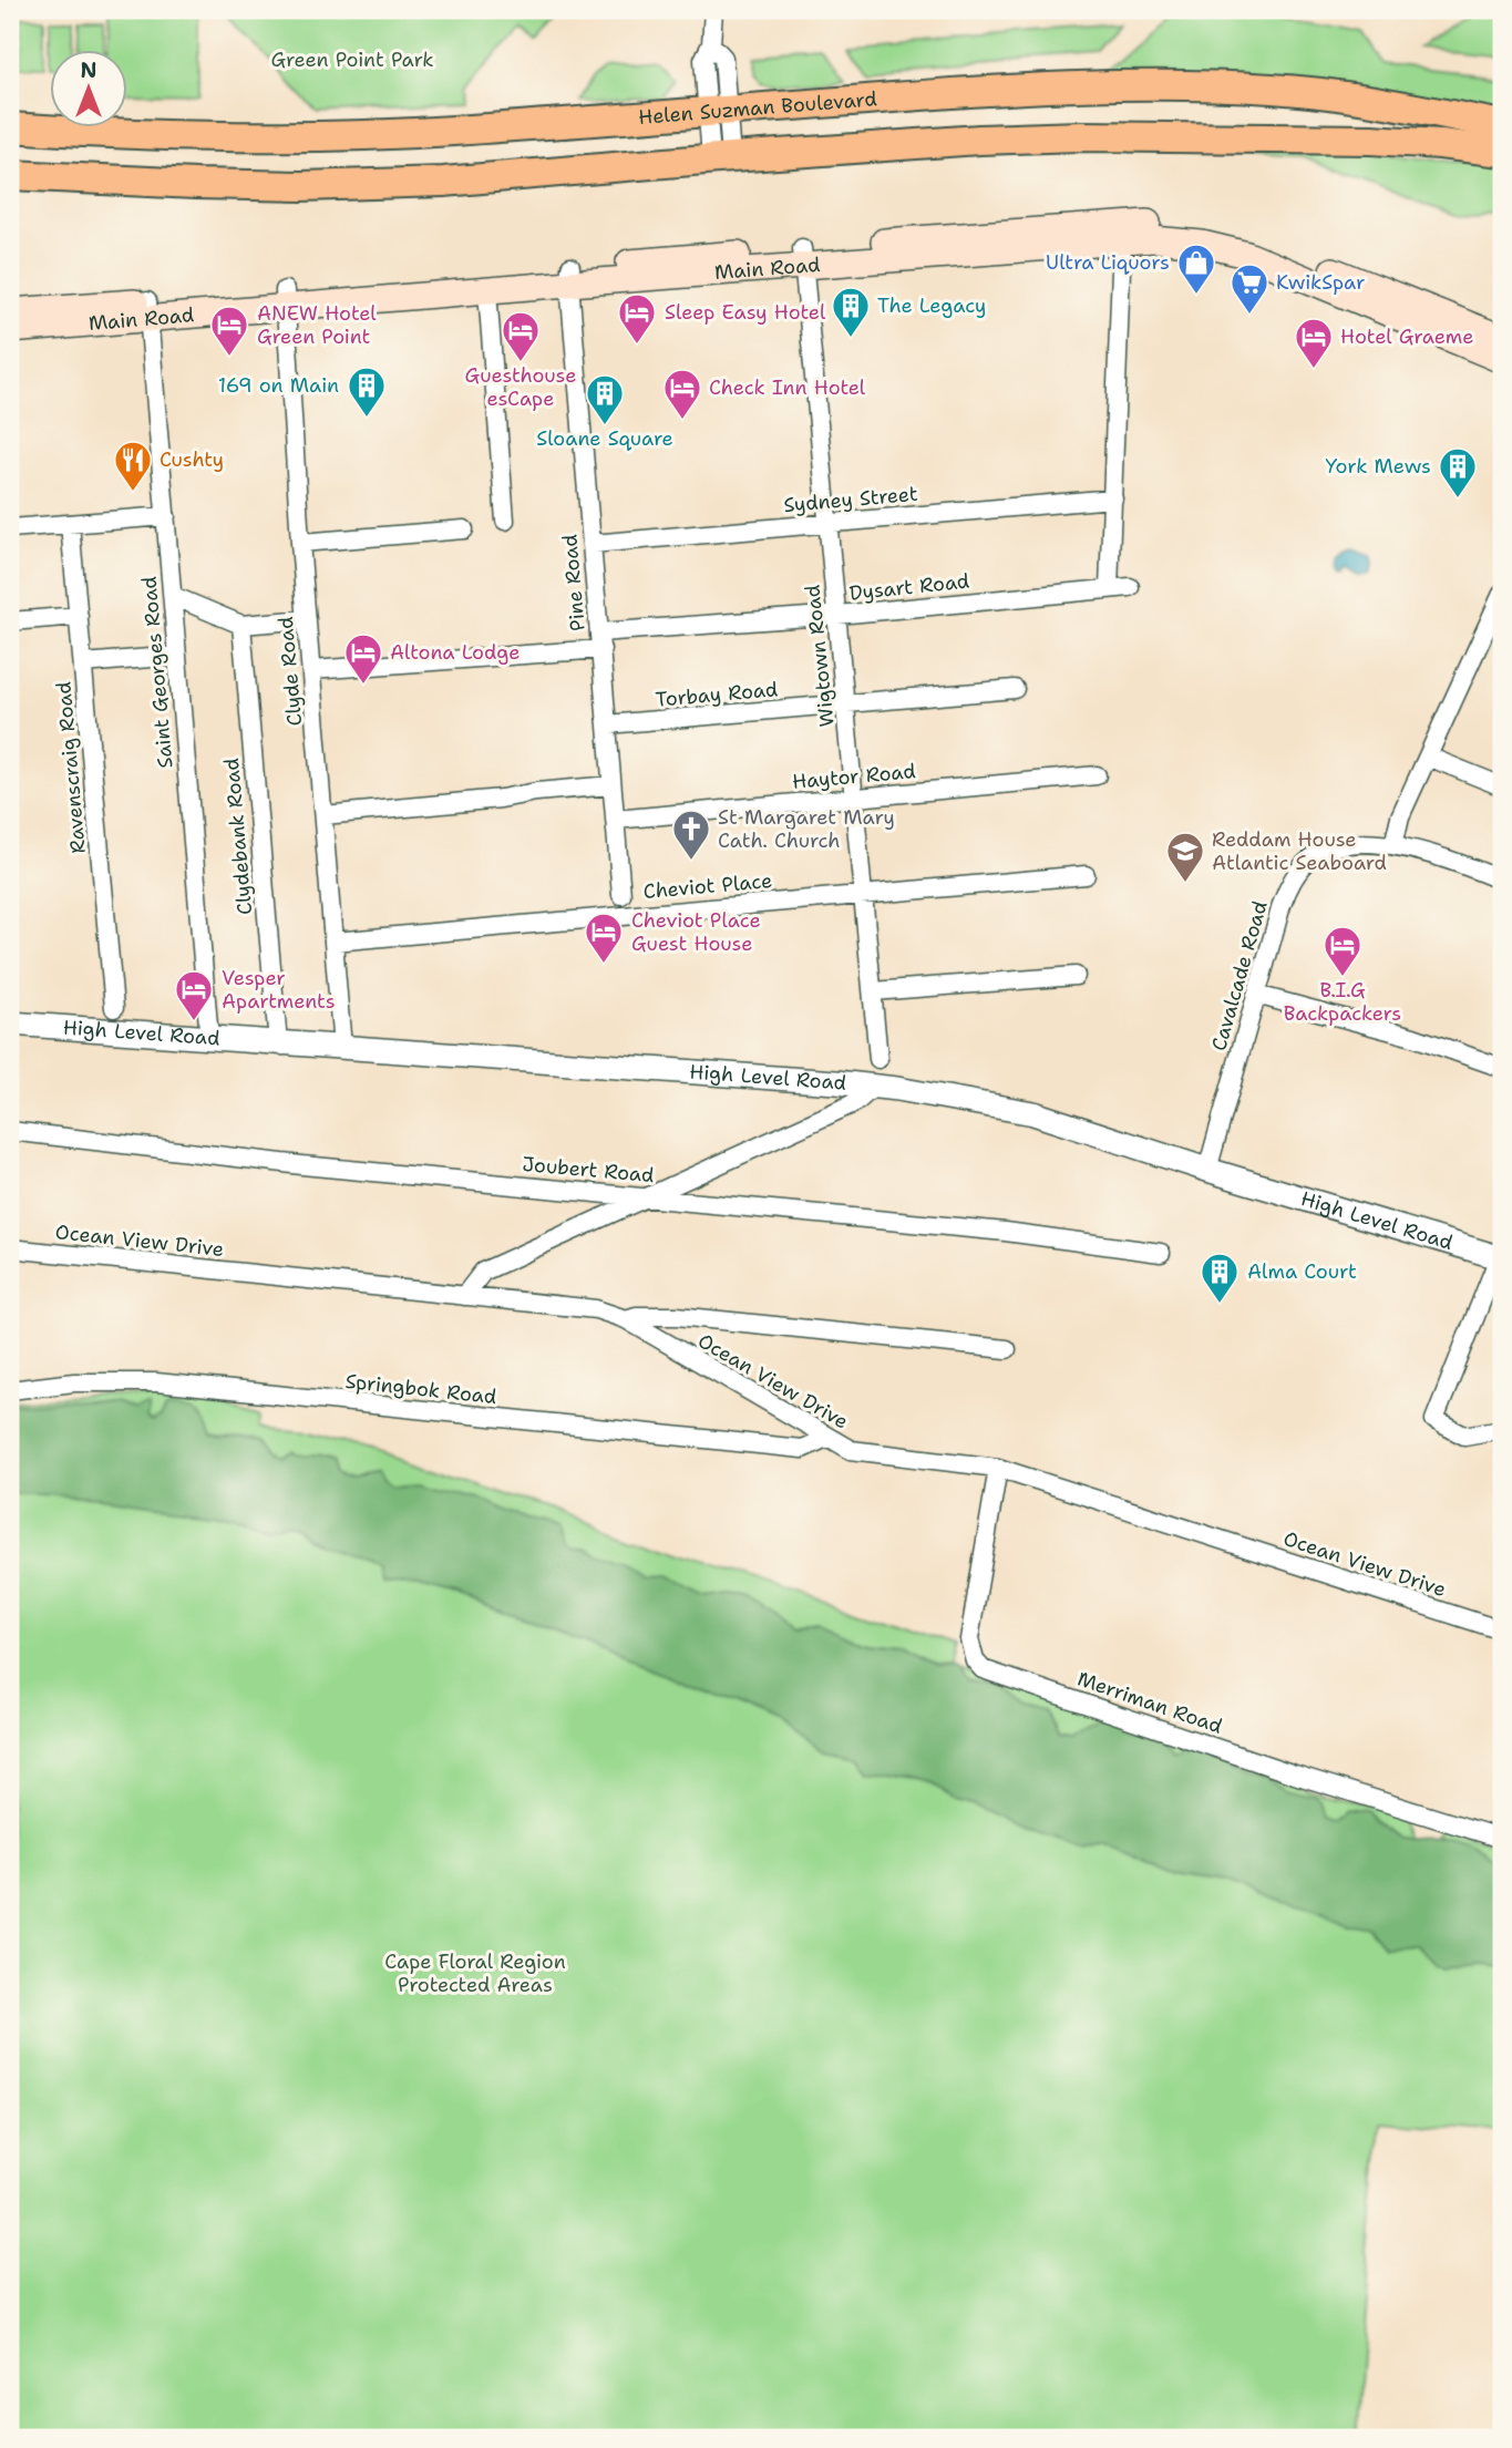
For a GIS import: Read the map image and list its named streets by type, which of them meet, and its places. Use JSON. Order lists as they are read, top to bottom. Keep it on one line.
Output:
{"streets":{"main road":["Helen Suzman Boulevard","Main Road"],"street":["Sydney Street","Pine Road","Dysart Road","Wigtown Road","Clyde Road","Saint Georges Road","Torbay Road","Ravenscraig Road","Haytor Road","Clydebank Road","Cheviot Place","Cavalcade Road","High Level Road","Joubert Road","Ocean View Drive","Springbok Road","Merriman Road"]},"crossings":[["Main Road","Pine Road"],["Main Road","Wigtown Road"],["Main Road","Clyde Road"],["Main Road","Saint Georges Road"],["Sydney Street","Pine Road"],["Sydney Street","Wigtown Road"],["Pine Road","Dysart Road"],["Pine Road","Torbay Road"],["Pine Road","Haytor Road"],["Dysart Road","Wigtown Road"],["Dysart Road","Clyde Road"],["Wigtown Road","Torbay Road"],["Wigtown Road","Haytor Road"],["Wigtown Road","Cheviot Place"],["Clyde Road","Cheviot Place"],["Clyde Road","High Level Road"],["Saint Georges Road","High Level Road"],["Clydebank Road","High Level Road"],["Cavalcade Road","High Level Road"],["Ocean View Drive","Springbok Road"],["Ocean View Drive","Merriman Road"]],"parks":["Green Point Park","Cape Floral Region Protected Areas"],"places":{"shop":["Ultra Liquors"],"supermarket":["KwikSpar"],"building":["The Legacy","169 on Main","Sloane Square","York Mews","Alma Court"],"hotel":["Sleep Easy Hotel","ANEW Hotel Green Point","Guesthouse esCape","Hotel Graeme","Check Inn Hotel","Altona Lodge","Cheviot Place Guest House","B.I.G Backpackers","Vesper Apartments"],"restaurant":["Cushty"],"church":["St Margaret Mary Cath. Church"],"school or university":["Reddam House Atlantic Seaboard"]},"north":"top"}
